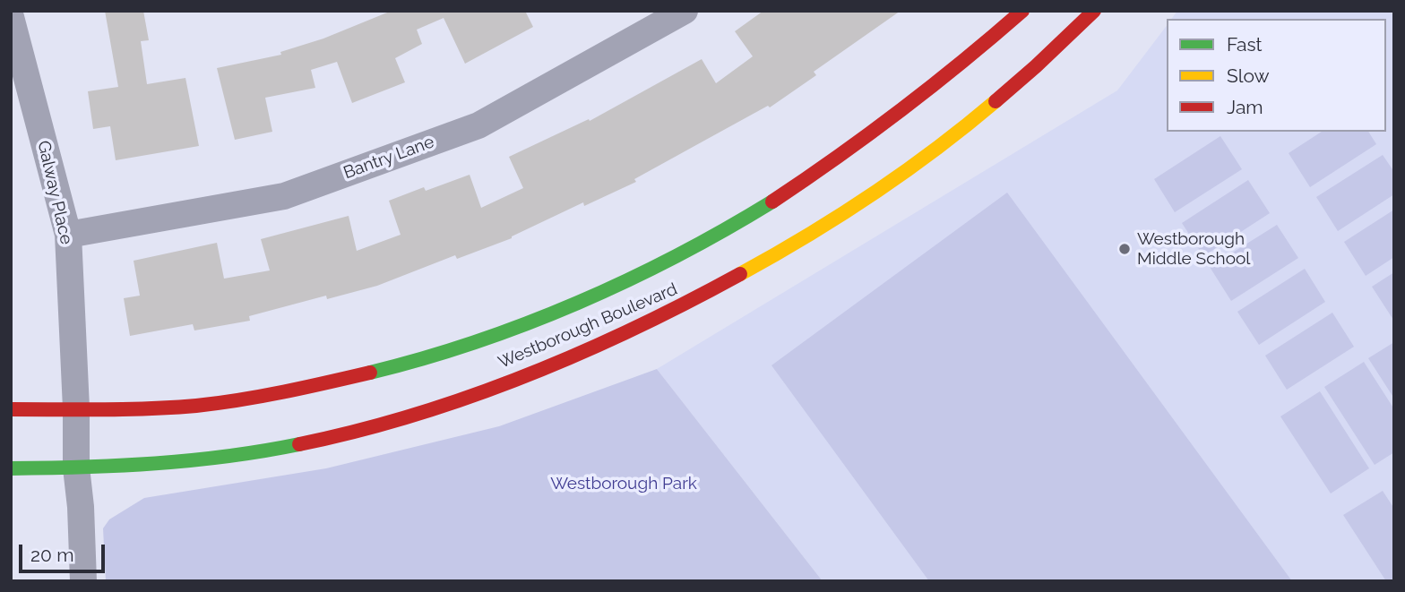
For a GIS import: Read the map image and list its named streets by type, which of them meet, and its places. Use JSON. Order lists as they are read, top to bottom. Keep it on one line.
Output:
{"streets":{"main road":["Westborough Boulevard"],"street":["Bantry Lane","Galway Place"]},"crossings":[["Bantry Lane","Galway Place"],["Galway Place","Westborough Boulevard"]],"parks":["Westborough Park"],"places":["Westborough Middle School"],"legend":["Fast","Slow","Jam"],"scale_bar":"20 m"}
